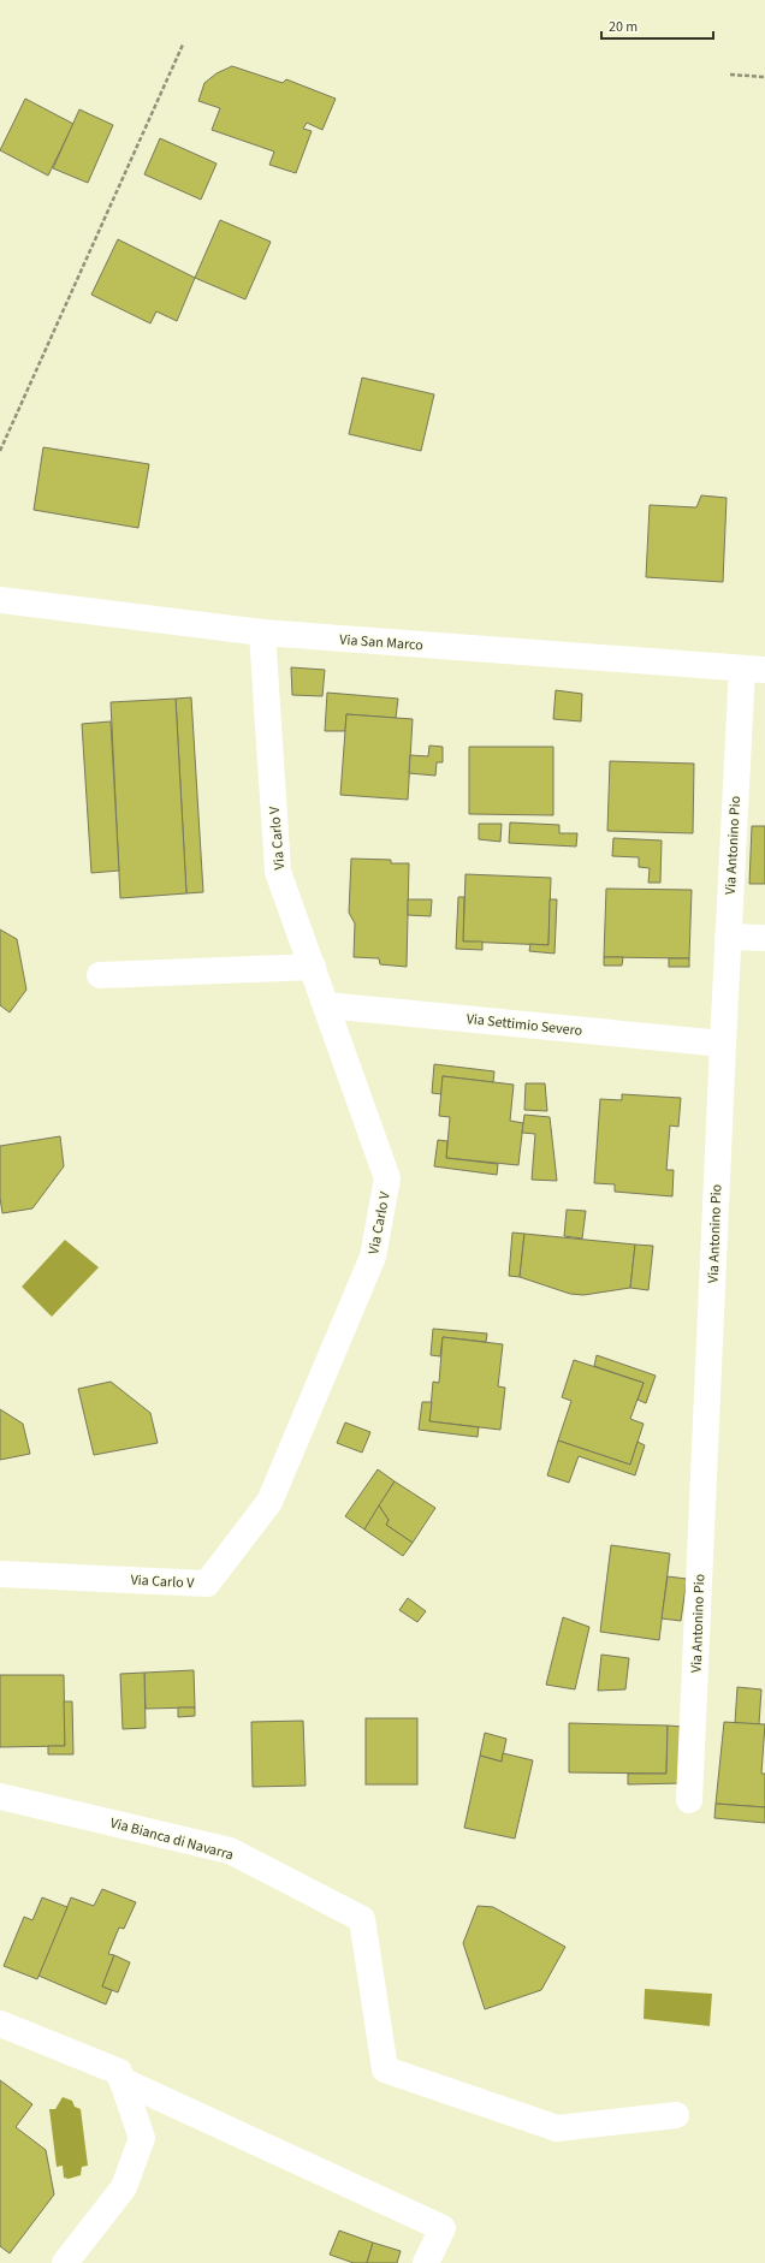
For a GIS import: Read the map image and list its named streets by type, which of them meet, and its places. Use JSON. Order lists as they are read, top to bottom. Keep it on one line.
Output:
{"streets":{"street":["Via San Marco","Via Carlo V","Via Antonino Pio","Via Settimio Severo","Via Bianca di Navarra"]},"crossings":[["Via San Marco","Via Carlo V"],["Via San Marco","Via Antonino Pio"],["Via Carlo V","Via Settimio Severo"],["Via Antonino Pio","Via Settimio Severo"]],"scale_bar":"20 m"}
